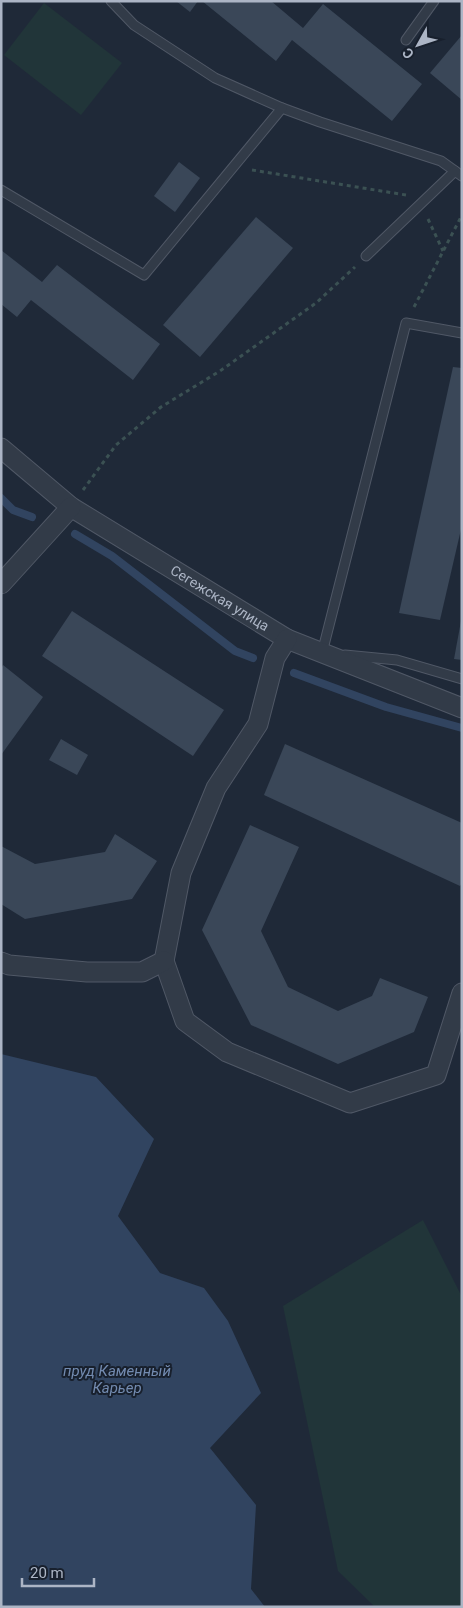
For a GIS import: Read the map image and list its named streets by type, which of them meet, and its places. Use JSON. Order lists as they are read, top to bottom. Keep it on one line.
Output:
{"streets":{"street":["Сегежская улица"]},"water":["пруд Каменный Карьер"],"scale_bar":"20 m","north":"bottom left"}
